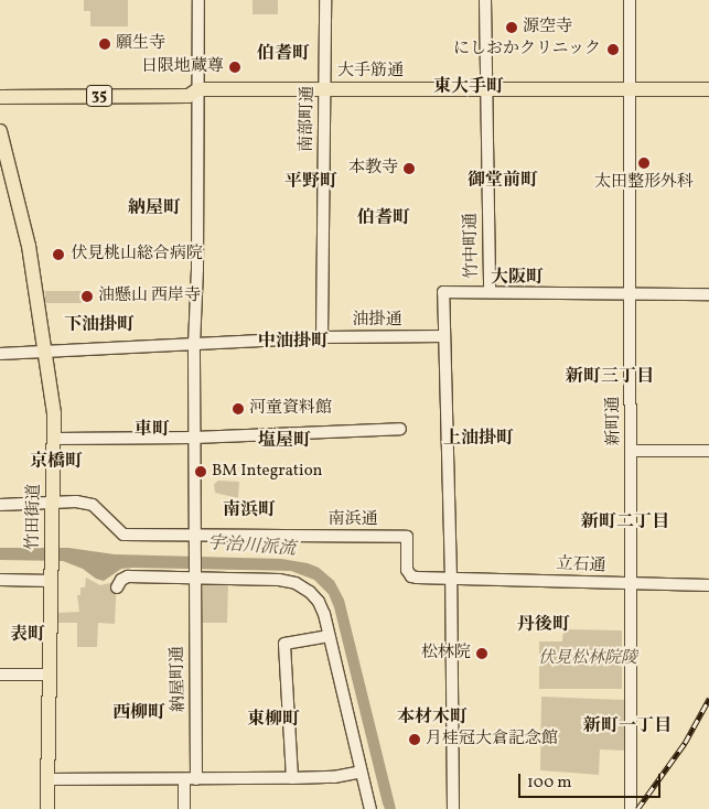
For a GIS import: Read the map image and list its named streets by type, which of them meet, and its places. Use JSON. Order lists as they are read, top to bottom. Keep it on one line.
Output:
{"streets":{"main road":["大手筋通","35","竹田街道"],"street":["南部町通","竹中町通","油掛通","新町通","南浜通","立石通","納屋町通"]},"crossings":[["大手筋通","南部町通"],["大手筋通","竹中町通"],["大手筋通","新町通"],["南部町通","油掛通"],["油掛通","竹田街道"],["新町通","立石通"],["竹田街道","南浜通"],["南浜通","立石通"],["南浜通","納屋町通"]],"districts":["伯耆町","東大手町","御堂前町","平野町","納屋町","伯耆町","大阪町","下油掛町","中油掛町","新町三丁目","車町","上油掛町","塩屋町","京橋町","南浜町","新町二丁目","丹後町","表町","西柳町","本材木町","東柳町","新町一丁目"],"water":["宇治川派流"],"parks":["伏見松林院陵"],"places":["源空寺","願生寺","にしおかクリニック","日限地蔵尊","太田整形外科","本教寺","伏見桃山総合病院","油懸山 西岸寺","河童資料館","BM Integration","松林院","月桂冠大倉記念館"],"scale_bar":"100 m"}
